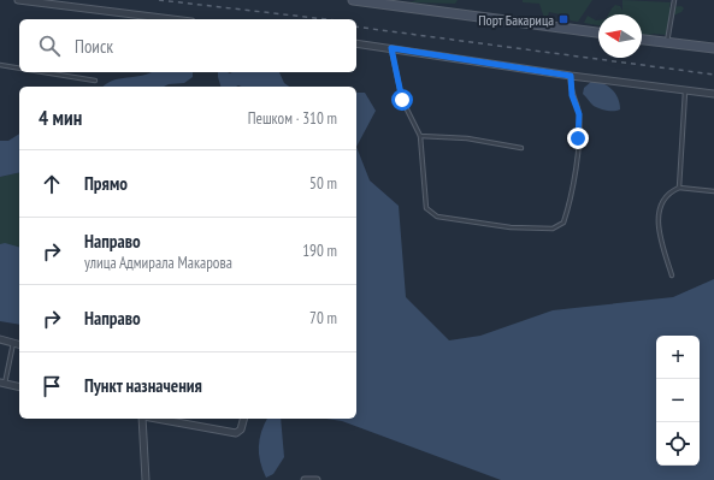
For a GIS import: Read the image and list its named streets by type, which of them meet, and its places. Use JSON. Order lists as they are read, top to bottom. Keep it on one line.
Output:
{"places":{"transit":["Порт Бакарица"]},"north":"left","page":{"search":"Поиск","heading":["4 мин","Пешком · 310 m"],"list":[["Прямо","50 m"],["Направо","улица Адмирала Макарова","190 m"],["Направо","70 m"],"Пункт назначения"],"map_buttons":["+","−"]}}
